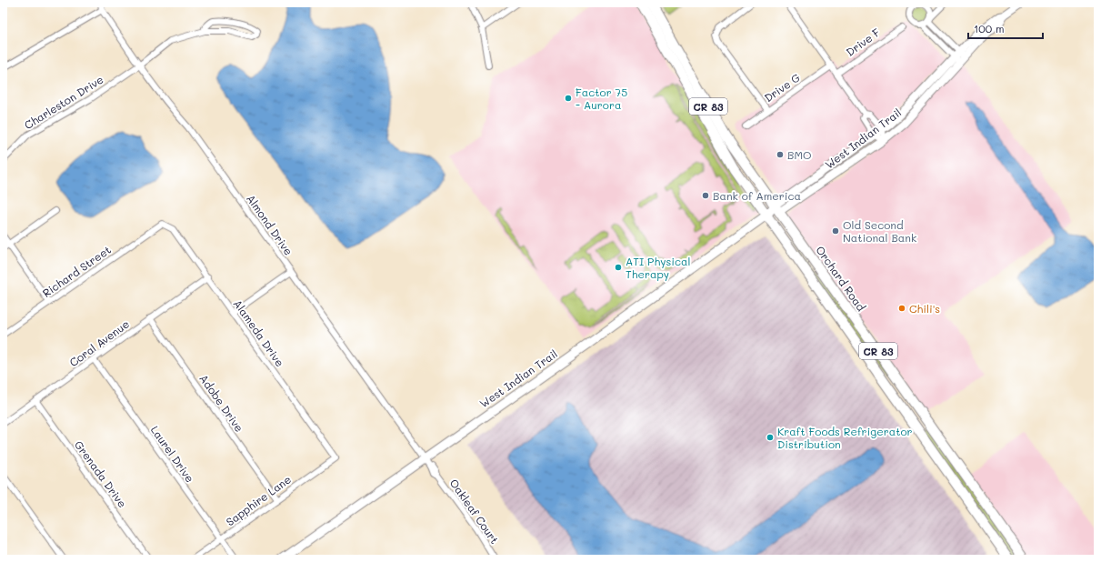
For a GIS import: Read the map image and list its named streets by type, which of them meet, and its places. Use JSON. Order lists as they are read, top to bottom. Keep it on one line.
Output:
{"streets":{"main road":["CR 83","West Indian Trail","Orchard Road"],"street":["Drive F","Drive G","Charleston Drive","Almond Drive","Richard Street","Alameda Drive","Coral Avenue","Adobe Drive","Laurel Drive","Grenada Drive","Sapphire Lane","Oakleaf Court"]},"crossings":[["Charleston Drive","Almond Drive"],["CR 83","West Indian Trail"],["West Indian Trail","Almond Drive"],["West Indian Trail","Orchard Road"],["West Indian Trail","Oakleaf Court"],["Almond Drive","Oakleaf Court"],["Richard Street","Alameda Drive"],["Alameda Drive","Coral Avenue"],["Alameda Drive","Sapphire Lane"],["Coral Avenue","Adobe Drive"],["Coral Avenue","Laurel Drive"],["Coral Avenue","Grenada Drive"],["Adobe Drive","Sapphire Lane"],["Laurel Drive","Sapphire Lane"]],"places":["Factor 75 - Aurora","BMO","Bank of America","Old Second National Bank","ATI Physical Therapy","Chili's","Kraft Foods Refrigerator Distribution"],"scale_bar":"100 m"}
